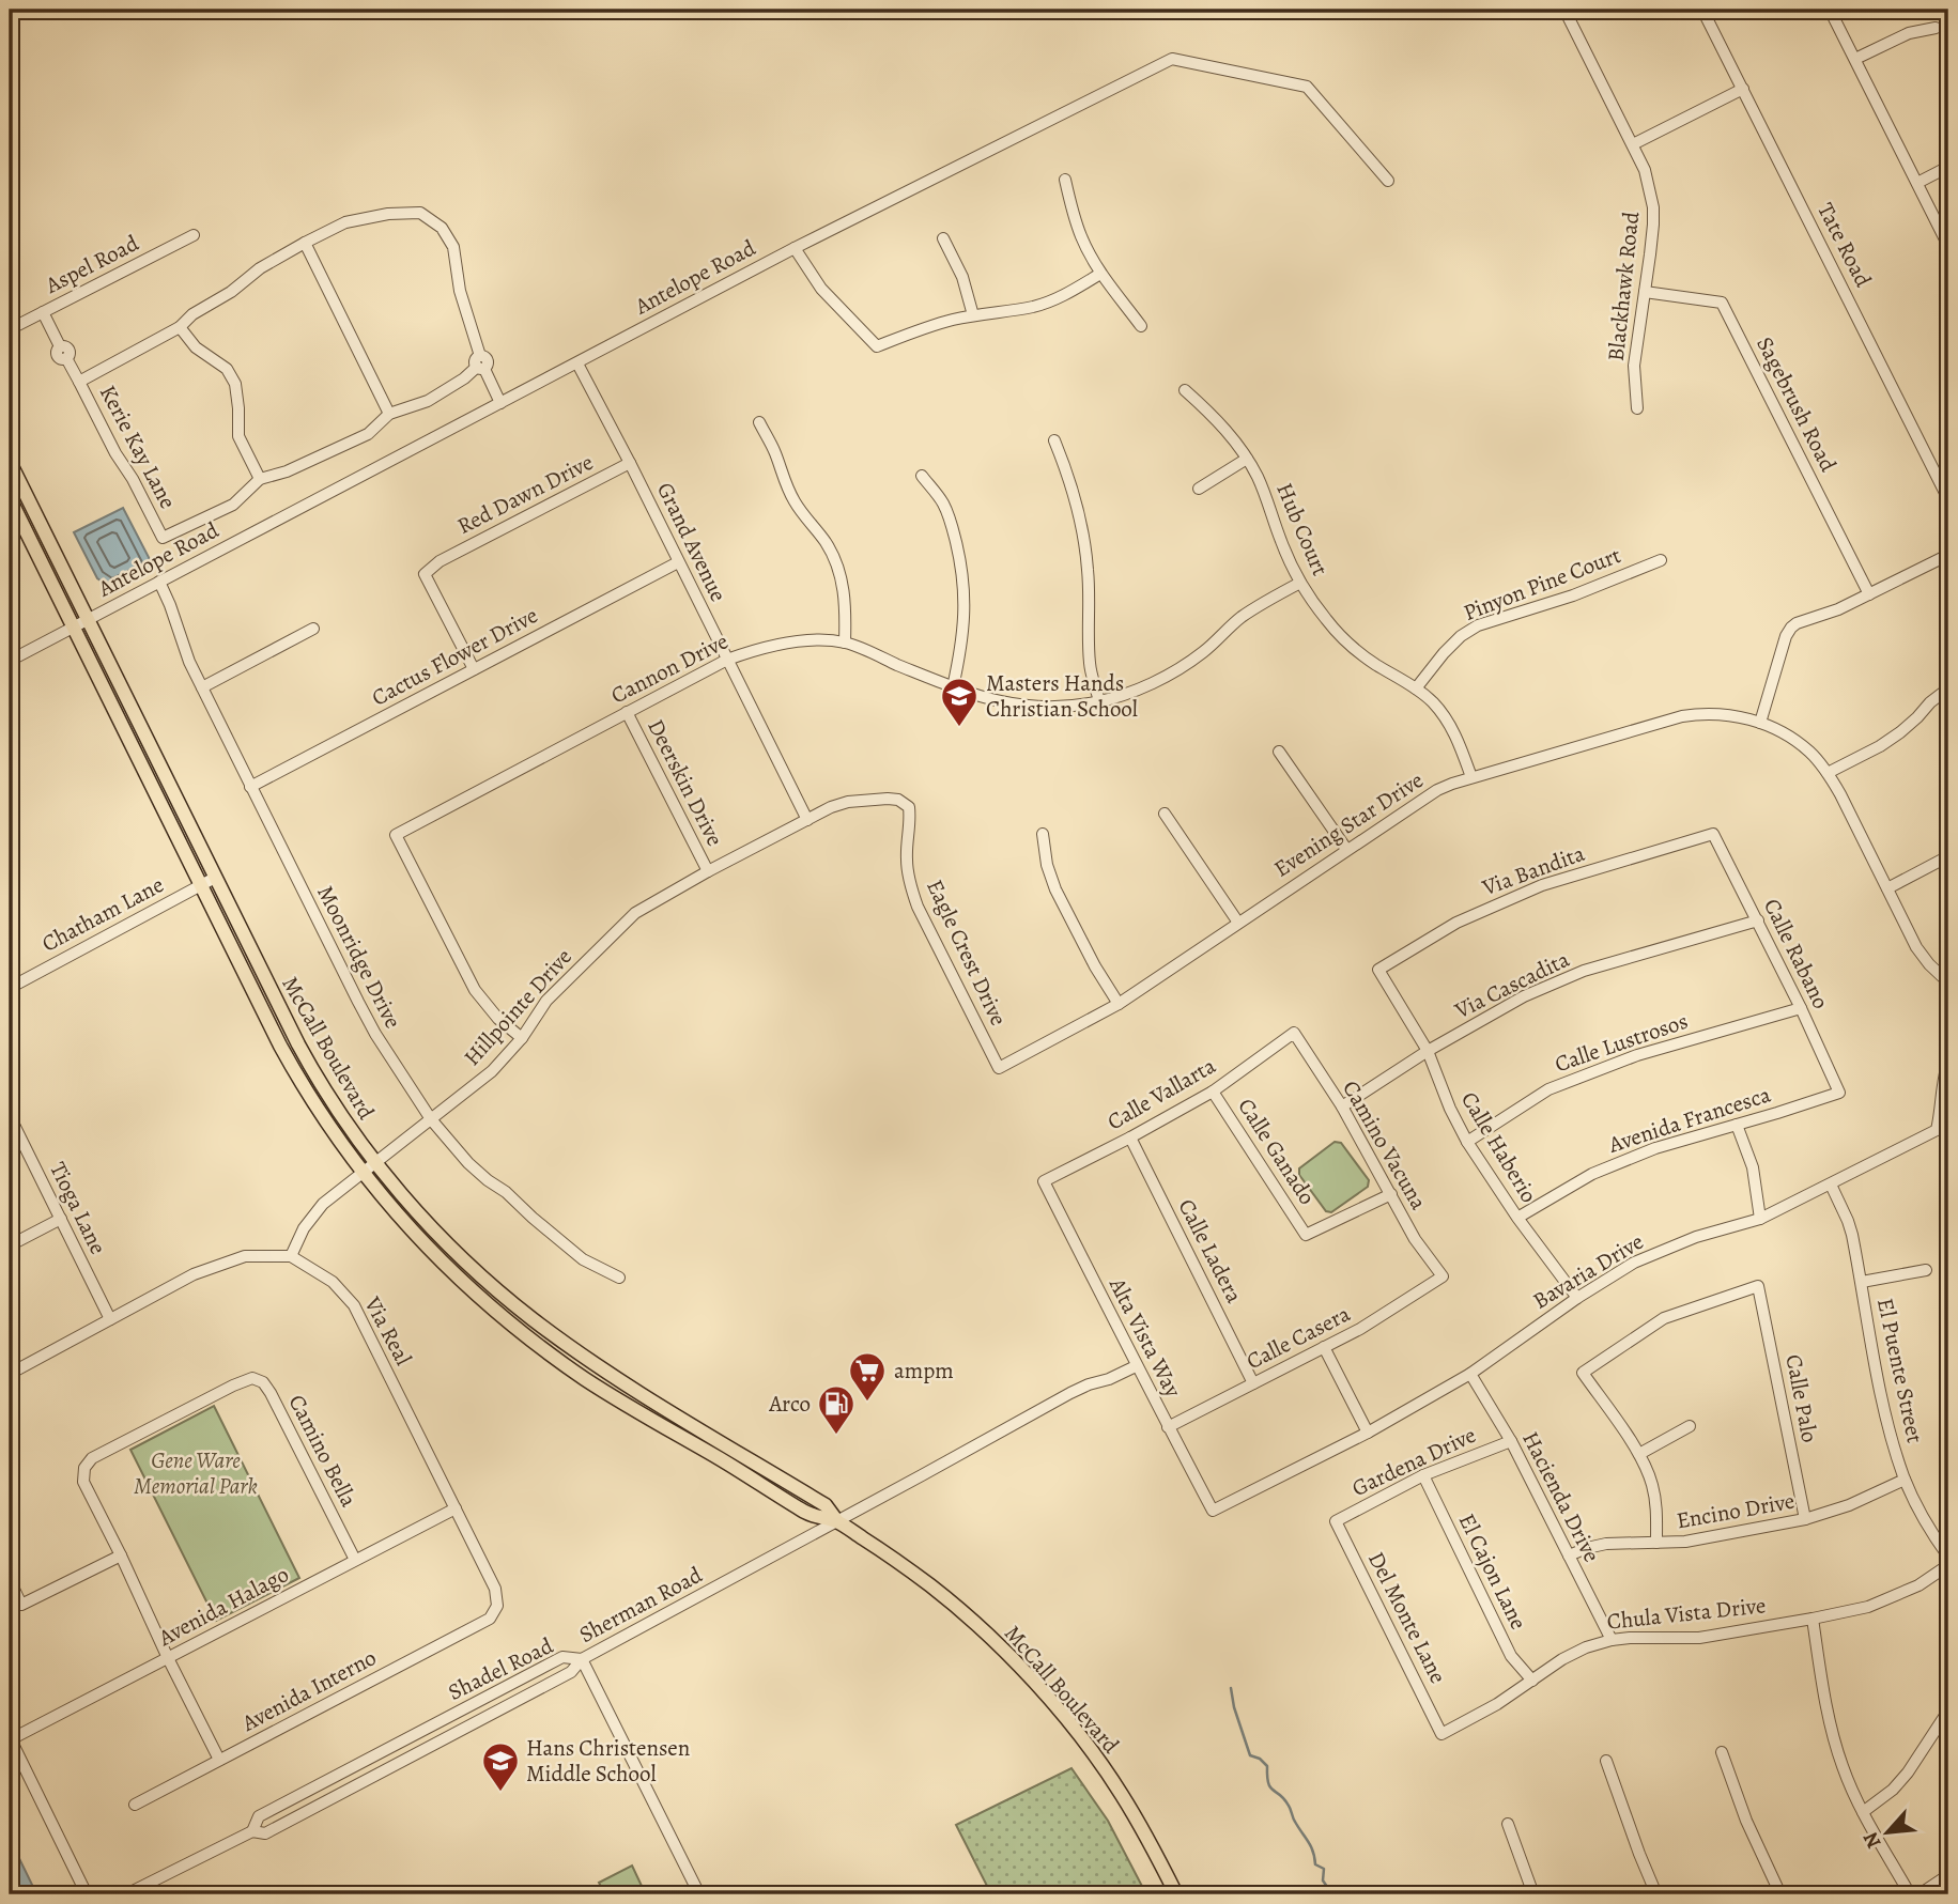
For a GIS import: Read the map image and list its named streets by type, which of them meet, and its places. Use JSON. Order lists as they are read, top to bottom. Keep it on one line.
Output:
{"streets":{"main road":["McCall Boulevard"],"street":["Tate Road","Aspel Road","Antelope Road","Blackhawk Road","Sagebrush Road","Kerie Kay Lane","Red Dawn Drive","Hub Court","Grand Avenue","Pinyon Pine Court","Cactus Flower Drive","Cannon Drive","Deerskin Drive","Evening Star Drive","Via Bandita","Chatham Lane","Eagle Crest Drive","Calle Rabano","Moonridge Drive","Via Cascadita","Hillpointe Drive","Calle Lustrosos","Calle Vallarta","Avenida Francesca","Camino Vacuna","Calle Haberio","Calle Ganado","Tioga Lane","Calle Ladera","Bavaria Drive","Via Real","Alta Vista Way","Calle Casera","El Puente Street","Calle Palo","Camino Bella","Gardena Drive","Hacienda Drive","Encino Drive","El Cajon Lane","Sherman Road","Avenida Halago","Chula Vista Drive","Del Monte Lane","Shadel Road","Avenida Interno"]},"crossings":[["Antelope Road","Kerie Kay Lane"],["Antelope Road","Grand Avenue"],["Antelope Road","Moonridge Drive"],["Antelope Road","McCall Boulevard"],["Blackhawk Road","Sagebrush Road"],["Red Dawn Drive","Grand Avenue"],["Red Dawn Drive","Cactus Flower Drive"],["Hub Court","Pinyon Pine Court"],["Hub Court","Cannon Drive"],["Hub Court","Evening Star Drive"],["Grand Avenue","Cactus Flower Drive"],["Grand Avenue","Cannon Drive"],["Grand Avenue","Hillpointe Drive"],["Cactus Flower Drive","Moonridge Drive"],["Cannon Drive","Deerskin Drive"],["Cannon Drive","Hillpointe Drive"],["Deerskin Drive","Hillpointe Drive"],["Evening Star Drive","Eagle Crest Drive"],["Via Bandita","Calle Rabano"],["Via Bandita","Calle Haberio"],["Chatham Lane","McCall Boulevard"],["Eagle Crest Drive","Hillpointe Drive"],["Calle Rabano","Via Cascadita"],["Calle Rabano","Calle Lustrosos"],["Calle Rabano","Avenida Francesca"],["Moonridge Drive","Hillpointe Drive"],["Via Cascadita","Camino Vacuna"],["Via Cascadita","Calle Haberio"],["Hillpointe Drive","McCall Boulevard"],["Hillpointe Drive","Via Real"],["Calle Lustrosos","Calle Haberio"],["McCall Boulevard","Sherman Road"],["Calle Vallarta","Camino Vacuna"],["Calle Vallarta","Calle Ganado"],["Calle Vallarta","Calle Ladera"],["Calle Vallarta","Alta Vista Way"],["Avenida Francesca","Calle Haberio"],["Camino Vacuna","Calle Ganado"],["Camino Vacuna","Calle Casera"],["Calle Haberio","Bavaria Drive"],["Calle Ladera","Calle Casera"],["Bavaria Drive","Alta Vista Way"],["Bavaria Drive","El Puente Street"],["Bavaria Drive","Hacienda Drive"],["Via Real","Avenida Halago"],["Via Real","Avenida Interno"],["Alta Vista Way","Calle Casera"],["Alta Vista Way","Sherman Road"],["El Puente Street","Encino Drive"],["Calle Palo","Encino Drive"],["Camino Bella","Avenida Halago"],["Gardena Drive","Hacienda Drive"],["Gardena Drive","El Cajon Lane"],["Gardena Drive","Del Monte Lane"],["Hacienda Drive","Encino Drive"],["Hacienda Drive","Chula Vista Drive"],["El Cajon Lane","Chula Vista Drive"],["Sherman Road","Shadel Road"],["Chula Vista Drive","Del Monte Lane"]],"parks":["Gene Ware Memorial Park"],"places":{"school or university":["Masters Hands Christian School","Hans Christensen Middle School"],"supermarket":["ampm"],"fuel station":["Arco"]},"north":"bottom left"}
